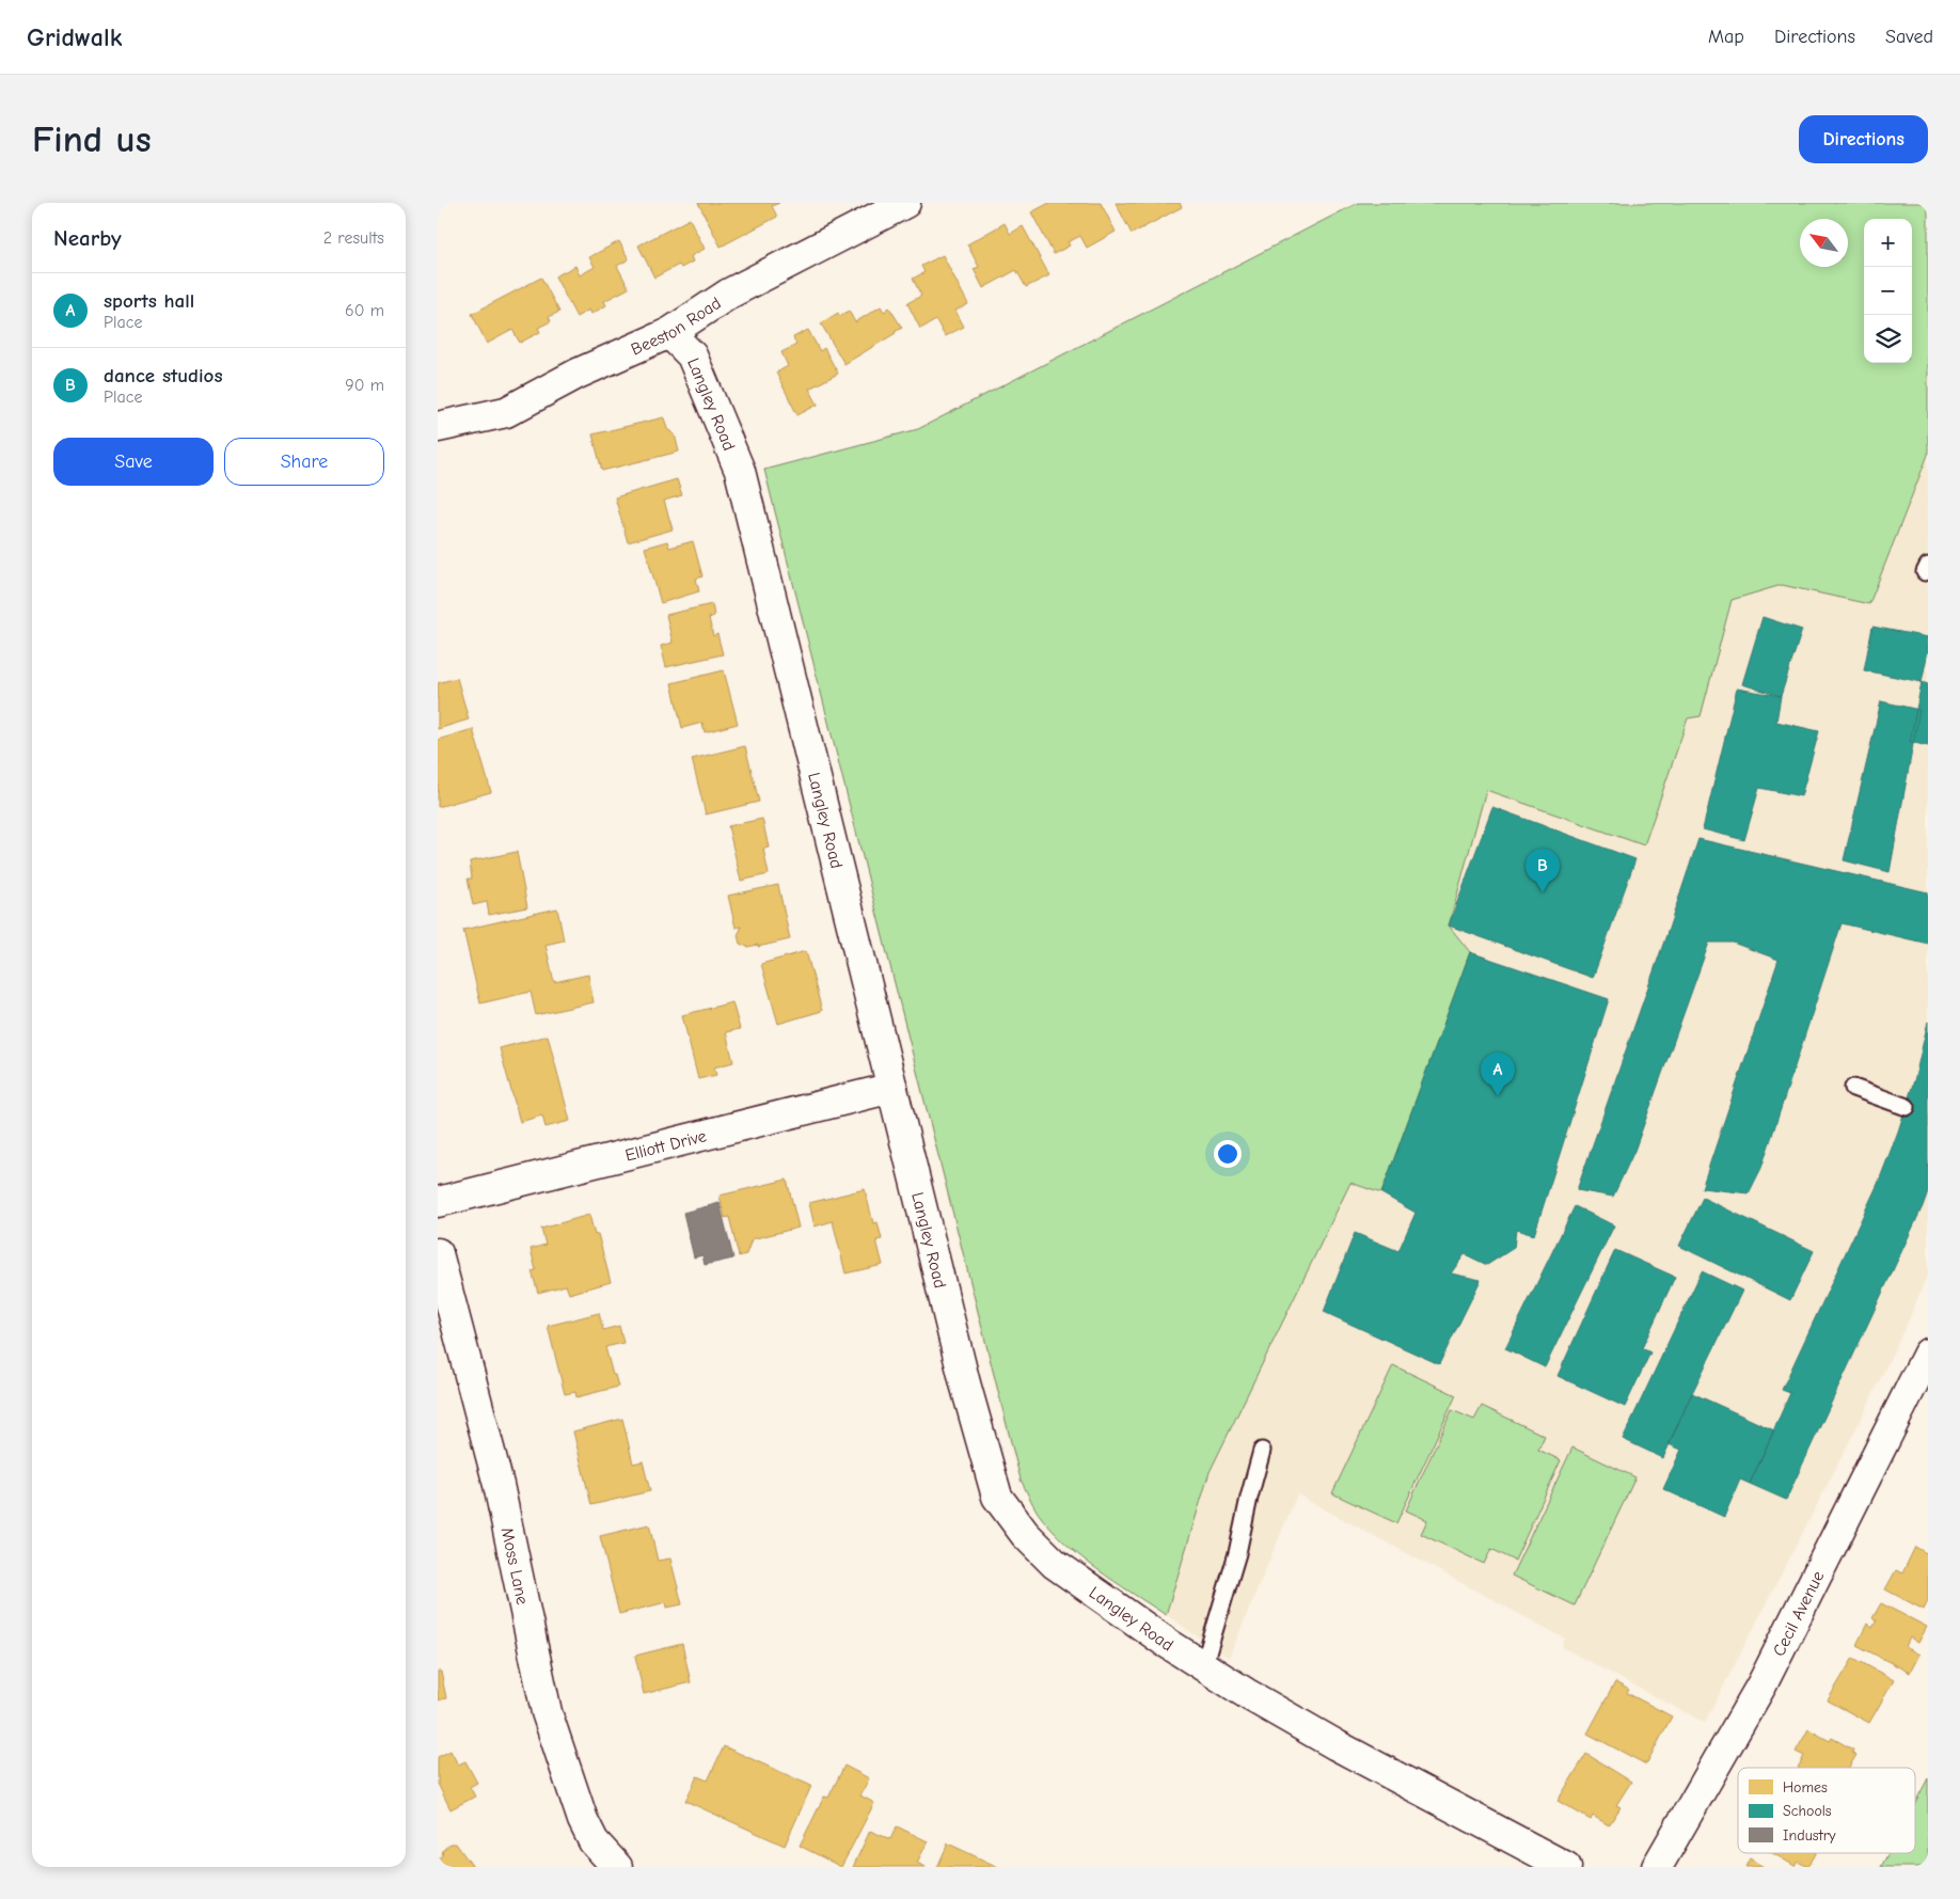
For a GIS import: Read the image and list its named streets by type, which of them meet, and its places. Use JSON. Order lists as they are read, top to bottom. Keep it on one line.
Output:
{"streets":{"street":["Beeston Road","Langley Road","Elliott Drive","Moss Lane","Cecil Avenue"]},"crossings":[["Beeston Road","Langley Road"],["Langley Road","Elliott Drive"]],"legend":["Homes","Schools","Industry"],"north":"top left","page":{"header":"Gridwalk","nav":["Map","Directions","Saved"],"buttons":["Directions",["Save","Share"]],"title":"Find us","heading":["Nearby","2 results"],"map_buttons":["+","−"],"list":[{"mark":"A","name":"sports hall","note":"Place","value":"60 m"},{"mark":"B","name":"dance studios","note":"Place","value":"90 m"}],"pins":["B","A"]}}
